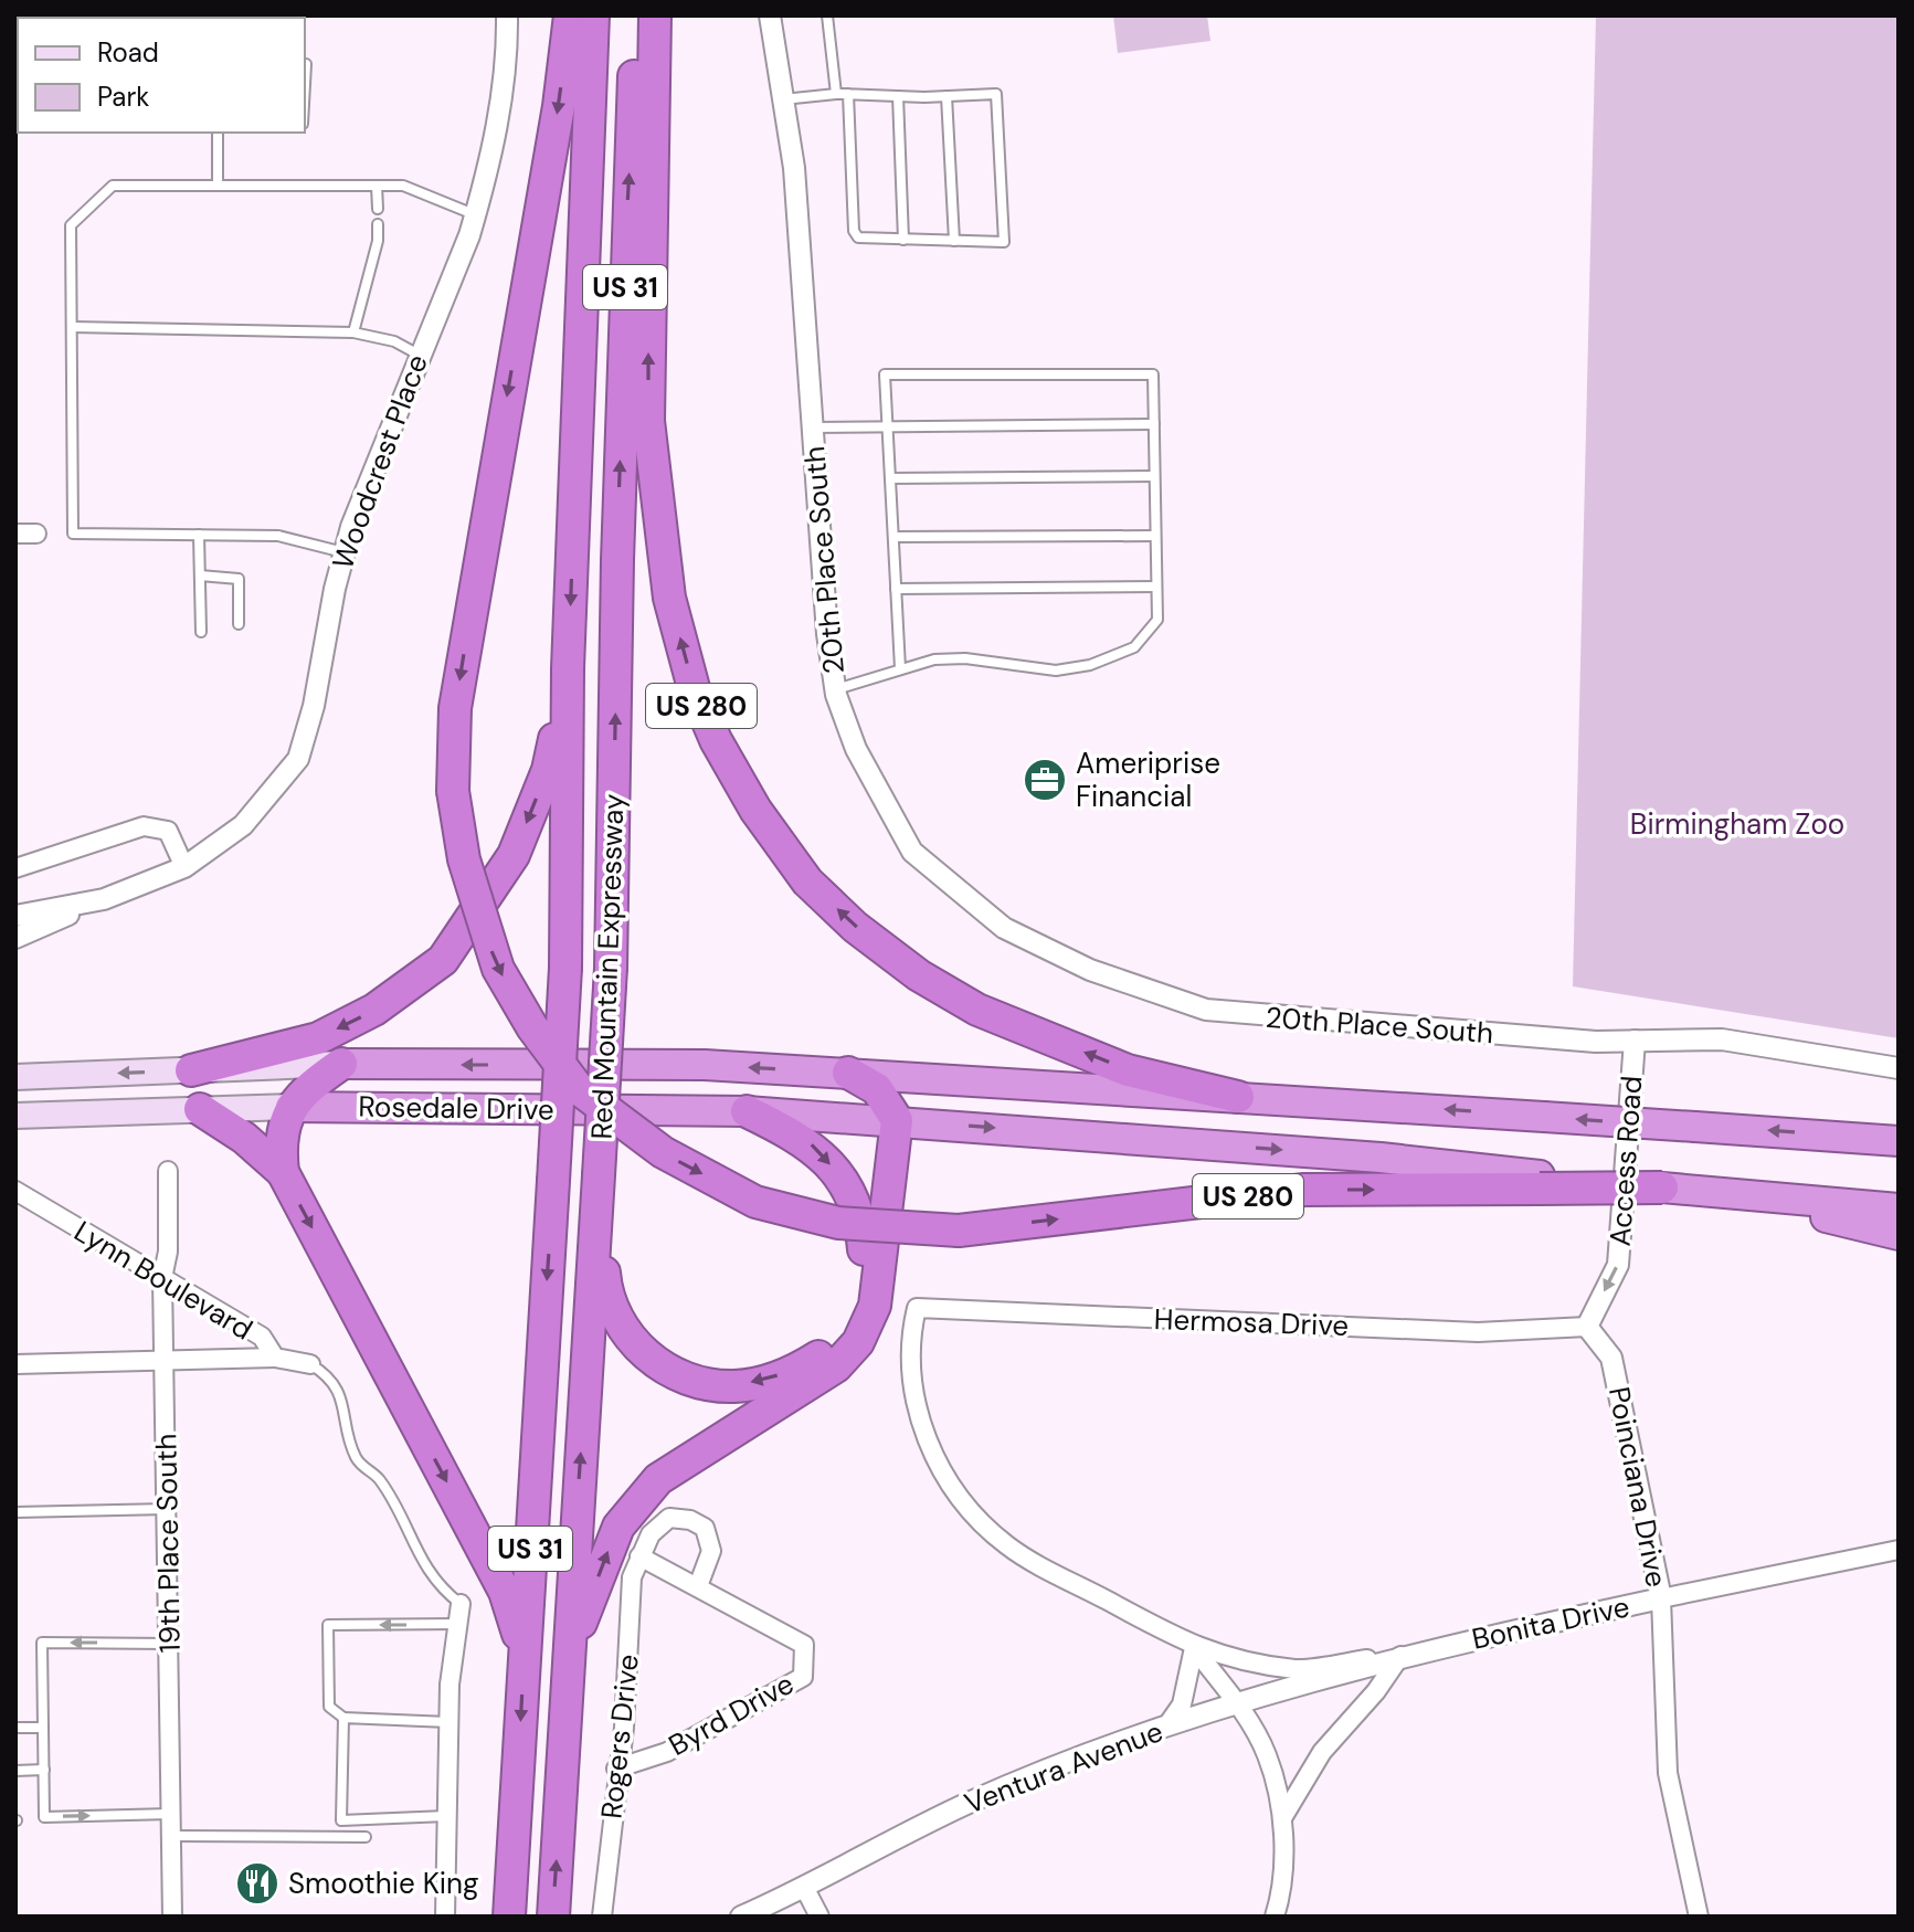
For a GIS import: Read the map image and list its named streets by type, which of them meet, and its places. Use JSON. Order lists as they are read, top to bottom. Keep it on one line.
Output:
{"streets":{"highway":["US 31","US 280","Red Mountain Expressway","Rosedale Drive"],"street":["Woodcrest Place","20th Place South","Access Road","Lynn Boulevard","Hermosa Drive","Poinciana Drive","19th Place South","Bonita Drive","Byrd Drive","Rogers Drive","Ventura Avenue"]},"crossings":[["20th Place South","Access Road"],["US 280","Rosedale Drive"],["Access Road","Hermosa Drive"],["Access Road","Poinciana Drive"],["Lynn Boulevard","19th Place South"],["Hermosa Drive","Poinciana Drive"],["Poinciana Drive","Bonita Drive"],["Bonita Drive","Ventura Avenue"],["Byrd Drive","Rogers Drive"]],"one_way":["Access Road"],"parks":["Birmingham Zoo"],"places":{"office":["Ameriprise Financial"],"restaurant":["Smoothie King"]},"legend":["Road","Park"]}
